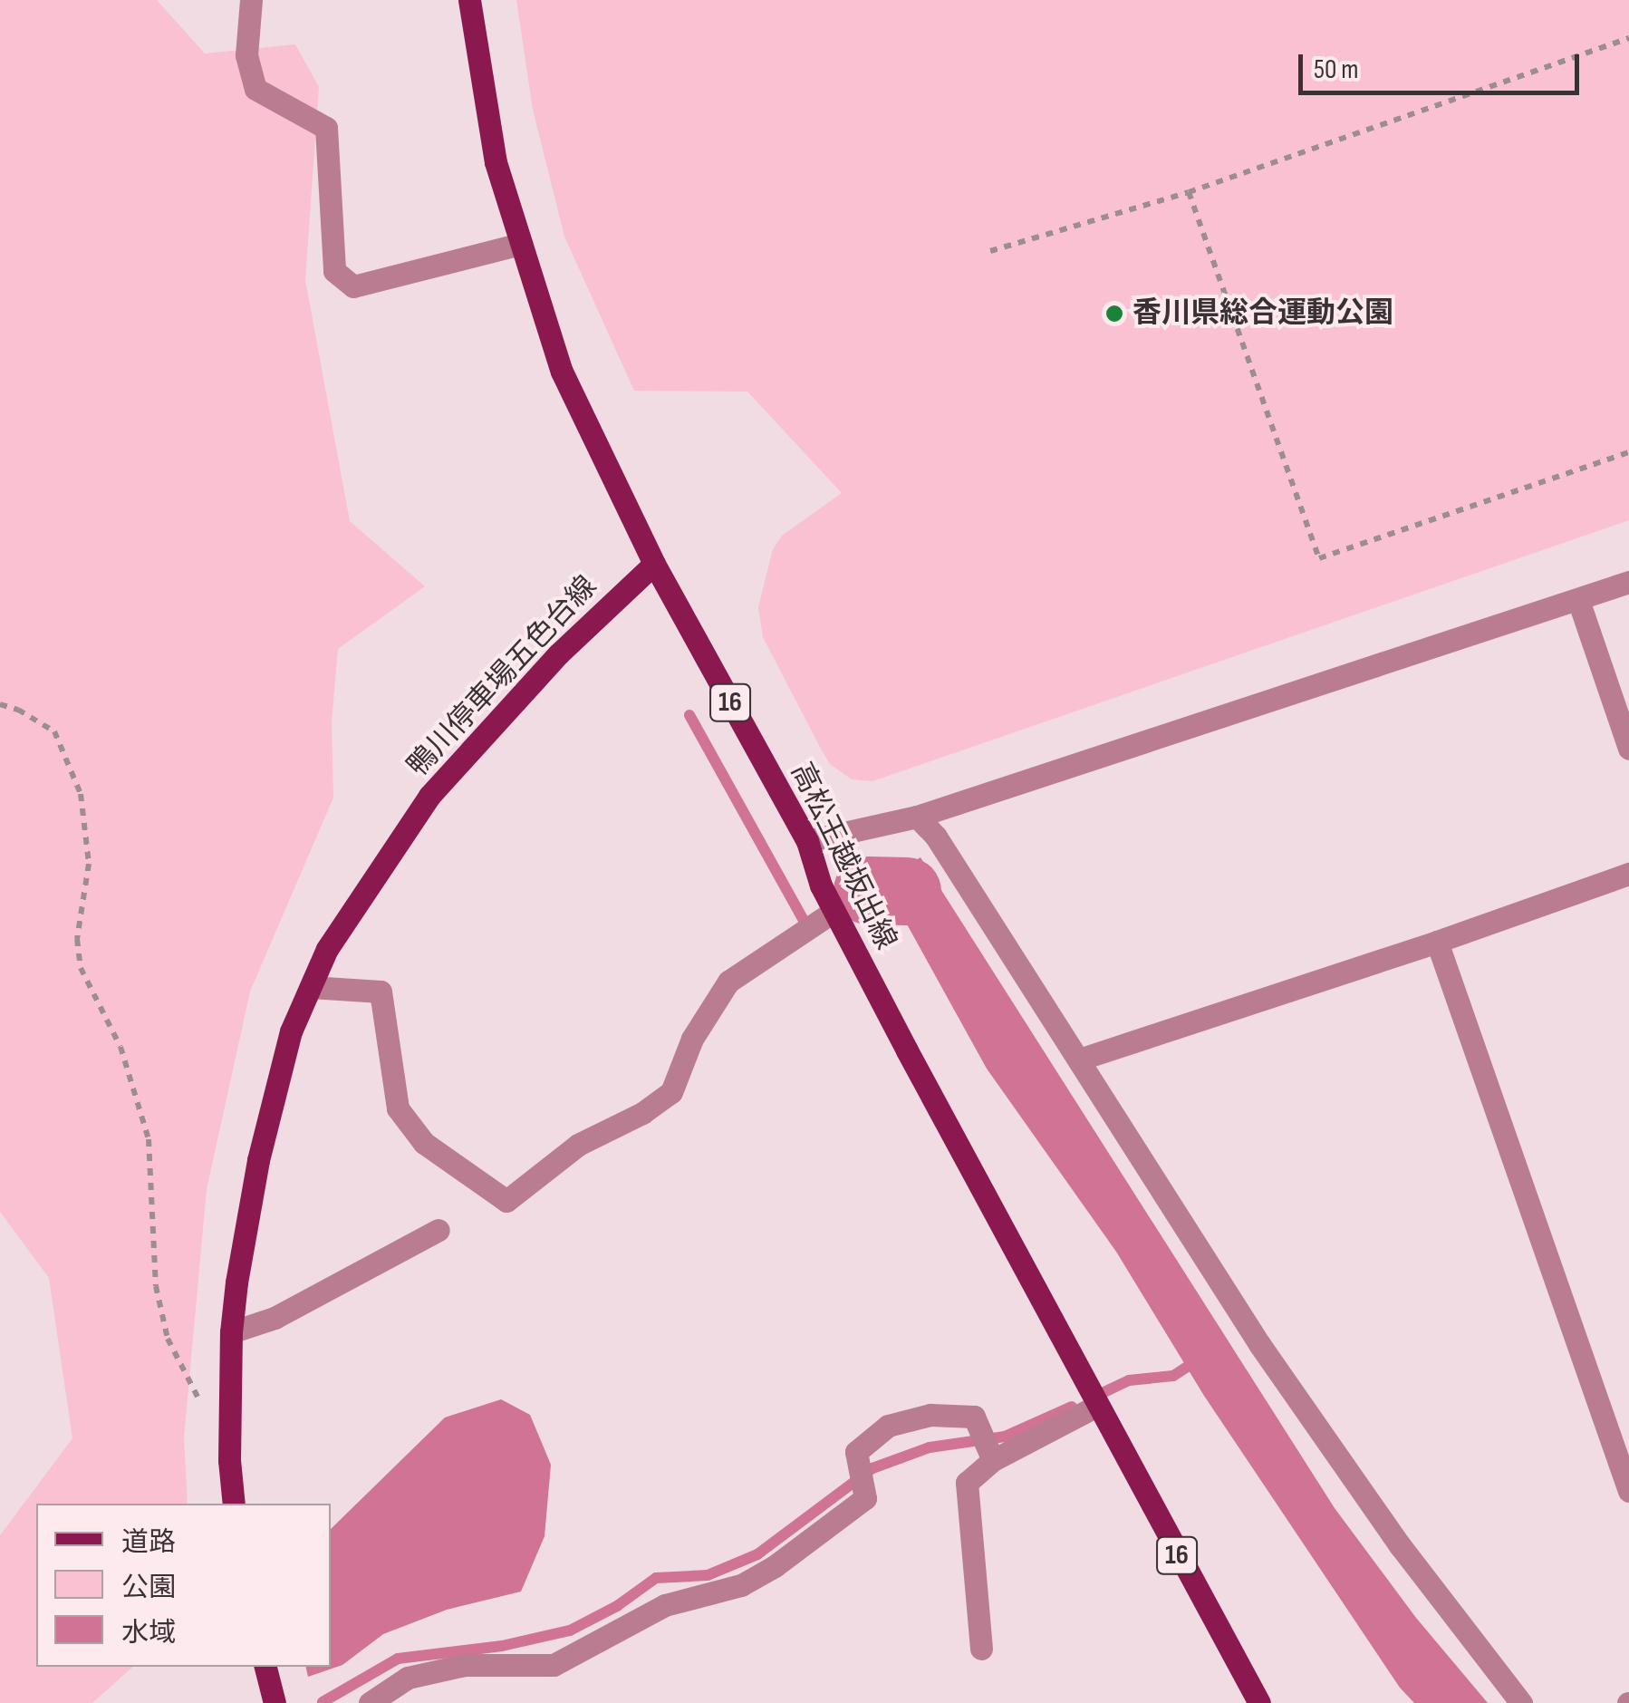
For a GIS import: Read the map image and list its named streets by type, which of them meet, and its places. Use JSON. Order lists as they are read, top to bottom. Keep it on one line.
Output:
{"streets":{"main road":["鴨川停車場五色台線","16","高松王越坂出線"]},"crossings":[["鴨川停車場五色台線","高松王越坂出線"]],"places":["香川県総合運動公園"],"legend":["道路","公園","水域"],"scale_bar":"50 m"}
